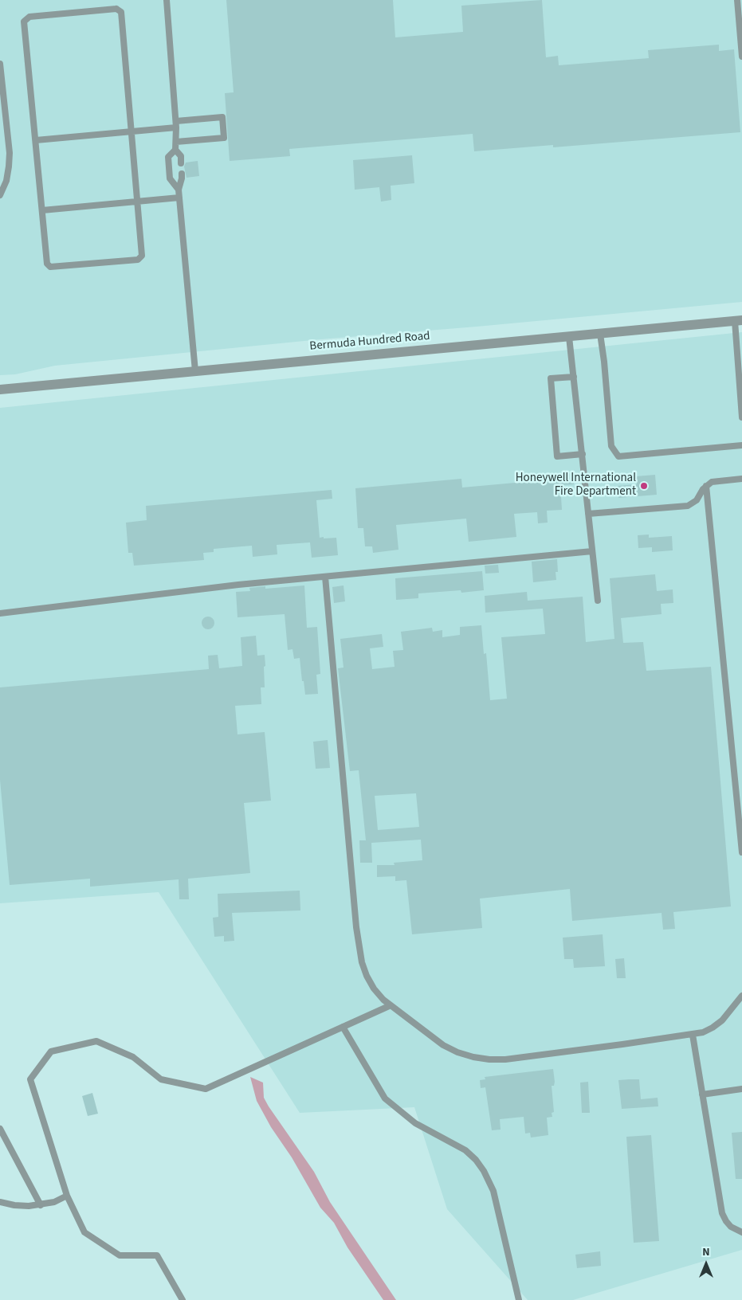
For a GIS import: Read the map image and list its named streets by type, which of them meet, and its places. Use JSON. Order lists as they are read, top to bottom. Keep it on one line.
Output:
{"streets":{"street":["Bermuda Hundred Road"]},"places":["Honeywell International Fire Department"],"north":"top"}
